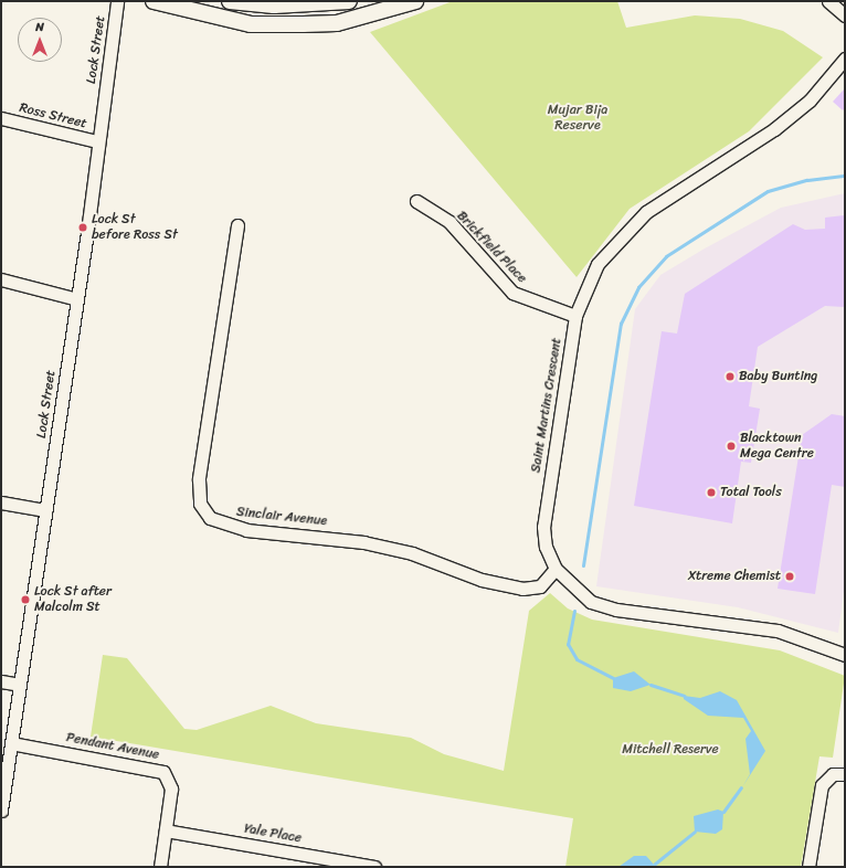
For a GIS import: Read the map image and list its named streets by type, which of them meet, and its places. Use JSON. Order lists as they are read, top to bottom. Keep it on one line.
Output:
{"streets":{"street":["Lock Street","Ross Street","Brickfield Place","Saint Martins Crescent","Sinclair Avenue","Pendant Avenue","Yale Place"]},"crossings":[["Lock Street","Ross Street"],["Lock Street","Pendant Avenue"],["Brickfield Place","Saint Martins Crescent"],["Saint Martins Crescent","Sinclair Avenue"],["Pendant Avenue","Yale Place"]],"parks":["Mujar Bija Reserve","Mitchell Reserve"],"places":["Lock St before Ross St","Baby Bunting","Blacktown Mega Centre","Total Tools","Xtreme Chemist","Lock St after Malcolm St"],"north":"top"}
